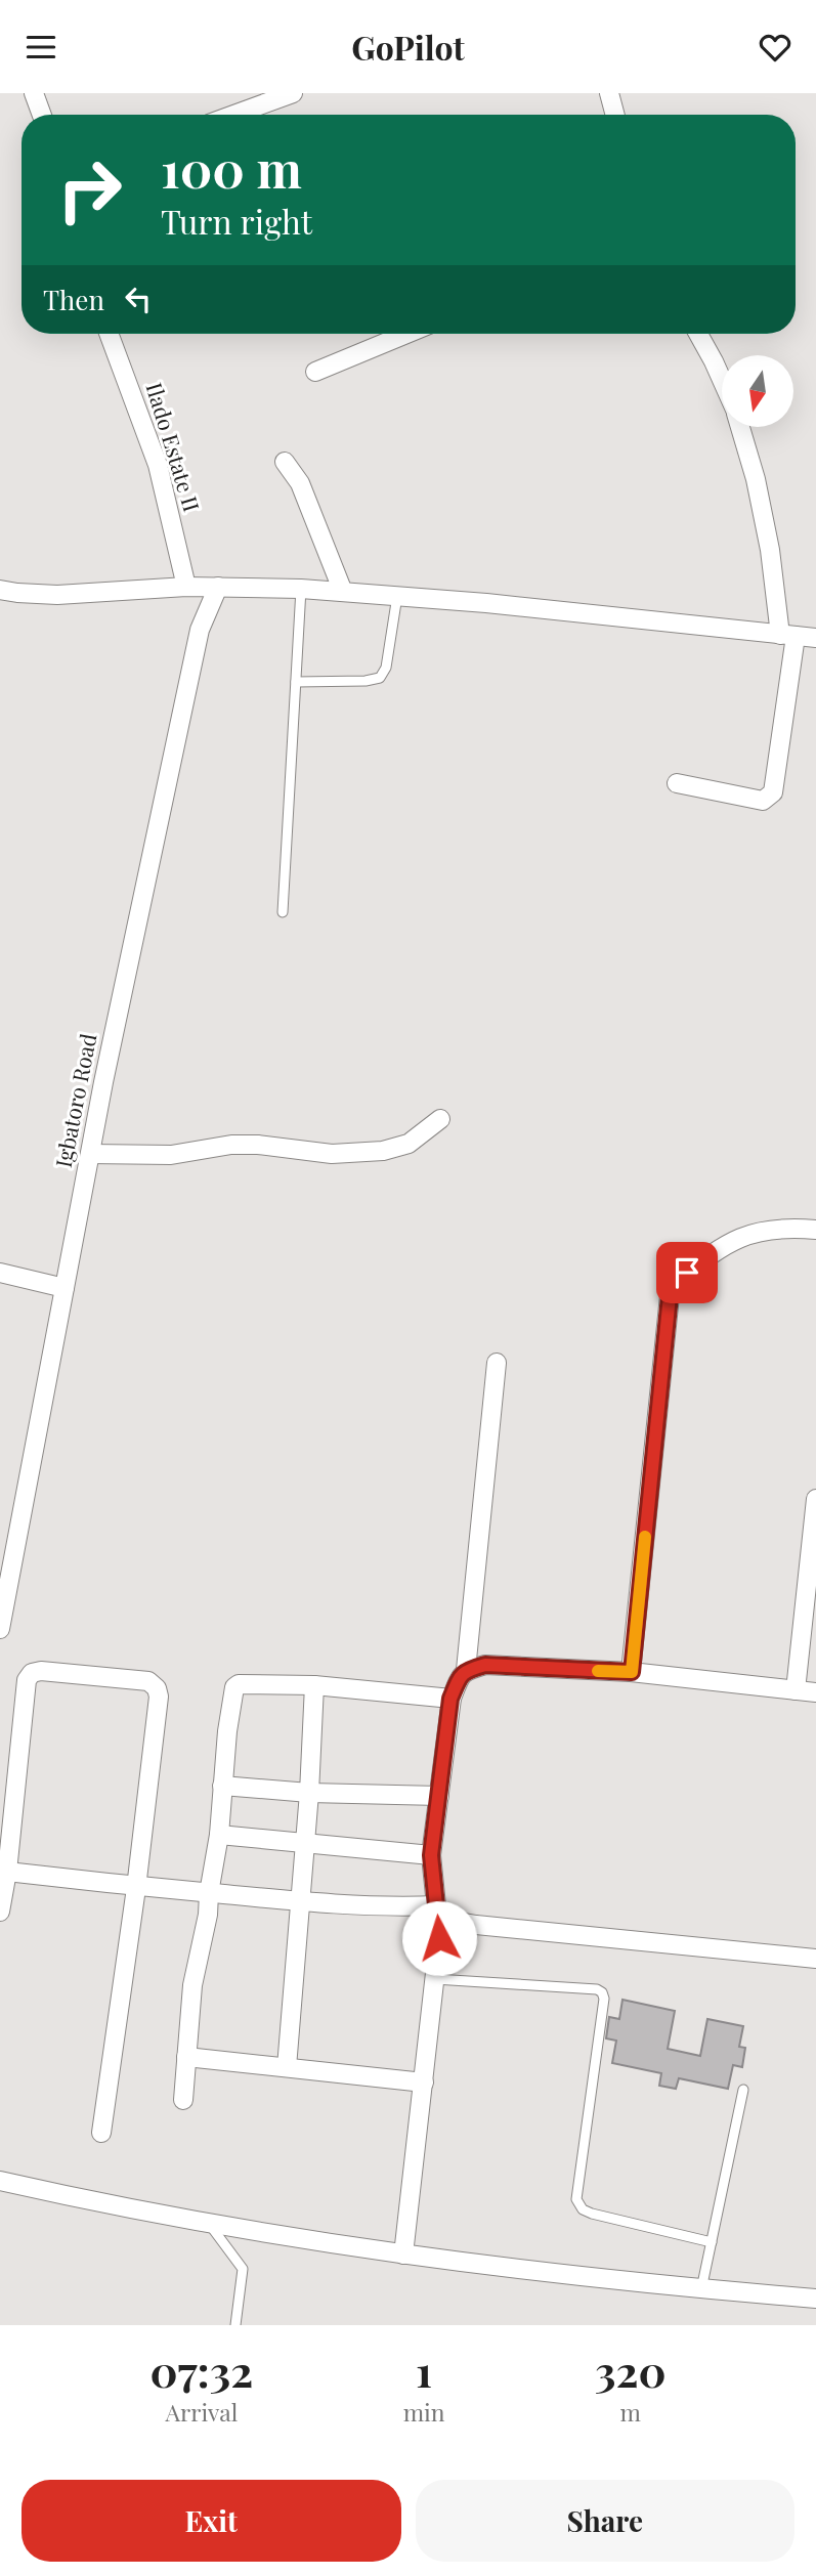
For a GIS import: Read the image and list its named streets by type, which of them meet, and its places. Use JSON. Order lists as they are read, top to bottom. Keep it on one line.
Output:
{"streets":{"street":["Ilado Estate II","Igbatoro Road"]},"north":"bottom","page":{"header":"GoPilot","turn":["100 m","Turn right"],"then":"Then","eta":["07:32","Arrival","1","min","320","m"],"buttons":["Exit","Share"]}}
